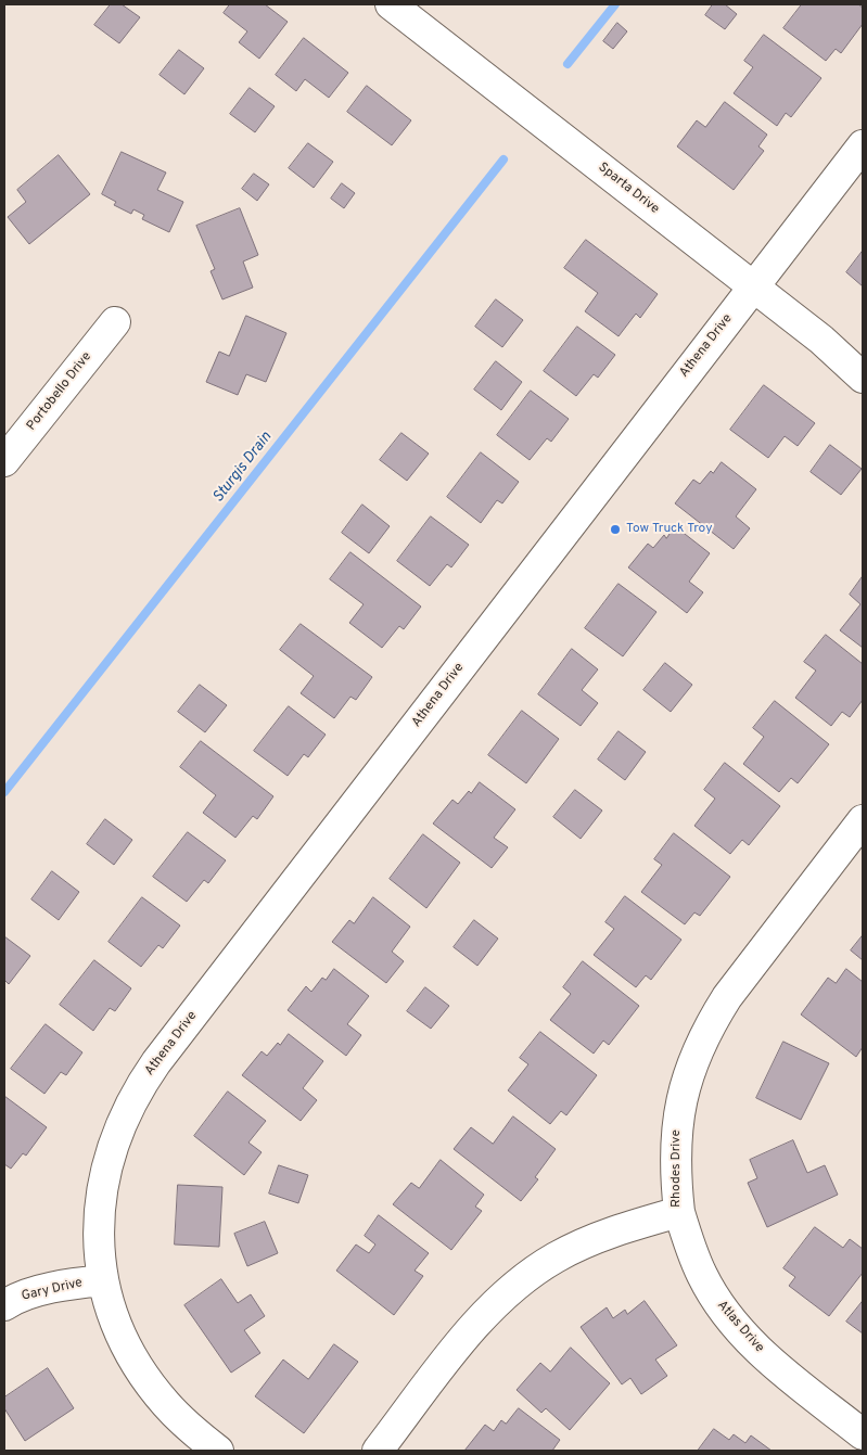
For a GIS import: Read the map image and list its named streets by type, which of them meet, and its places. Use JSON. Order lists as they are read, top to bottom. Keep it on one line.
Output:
{"streets":{"street":["Sparta Drive","Athena Drive","Portobello Drive","Rhodes Drive","Gary Drive","Atlas Drive"]},"crossings":[["Sparta Drive","Athena Drive"],["Athena Drive","Gary Drive"],["Rhodes Drive","Atlas Drive"]],"water":["Sturgis Drain"],"places":["Tow Truck Troy"]}
